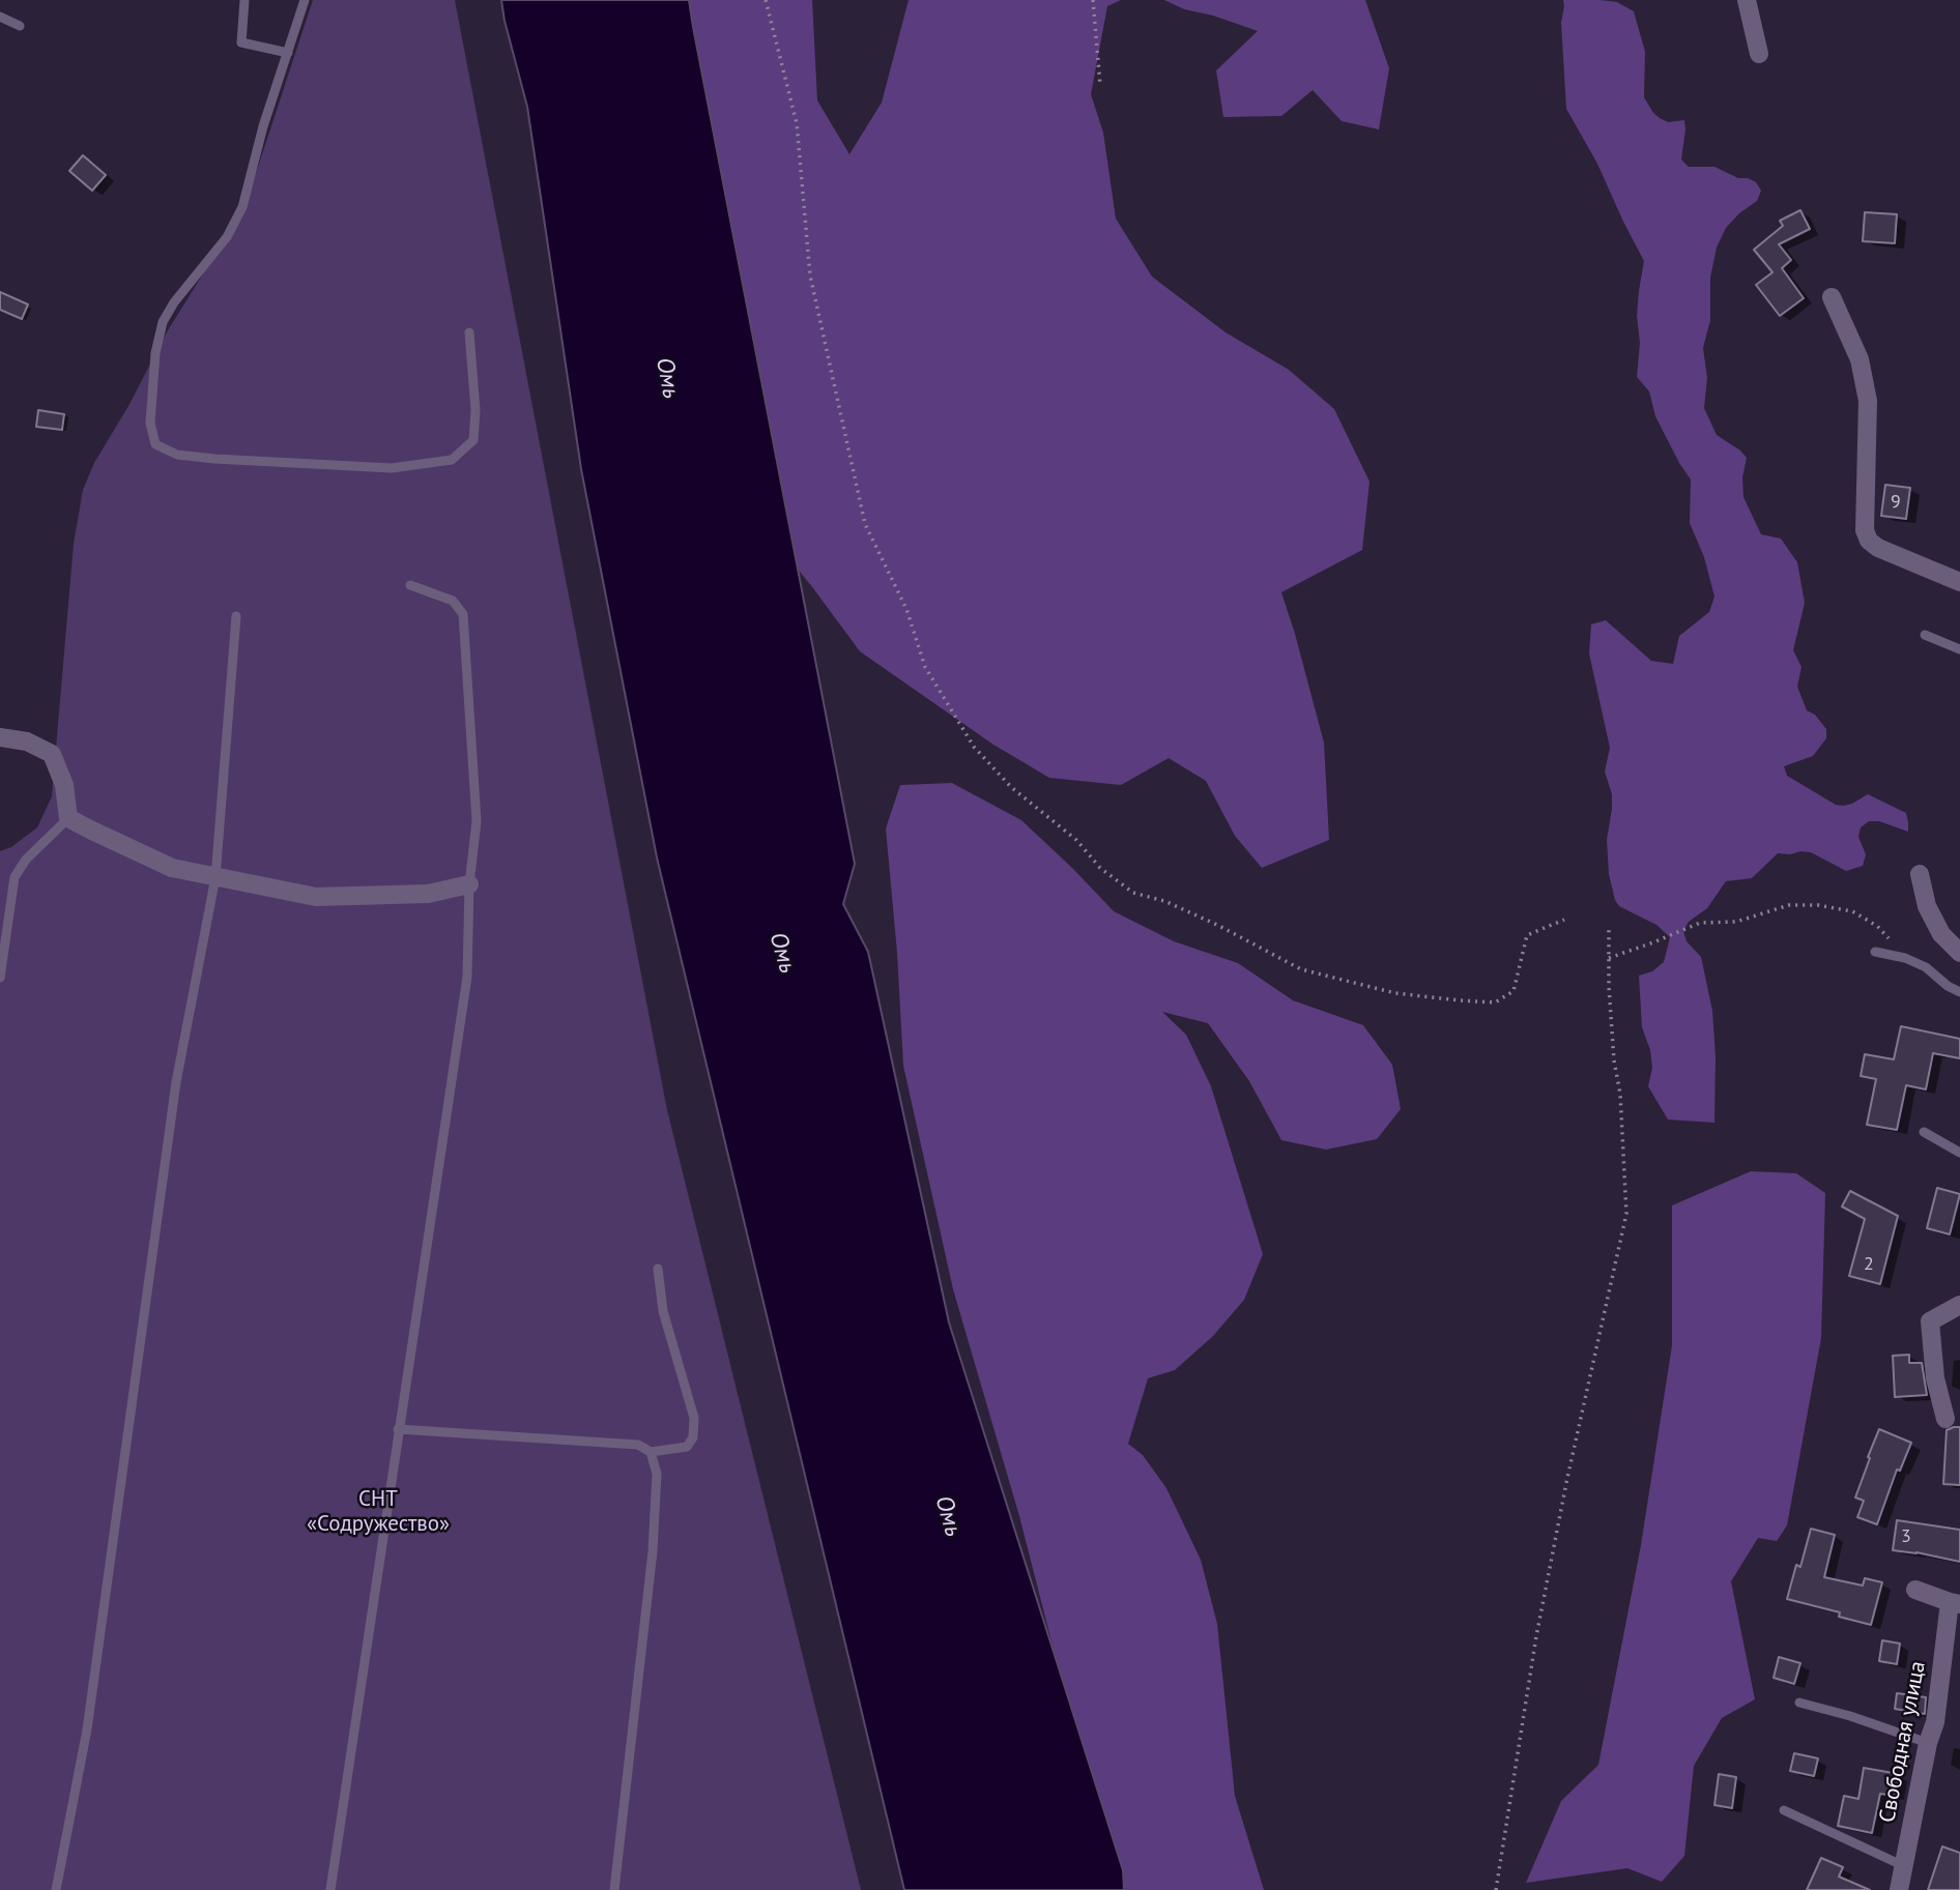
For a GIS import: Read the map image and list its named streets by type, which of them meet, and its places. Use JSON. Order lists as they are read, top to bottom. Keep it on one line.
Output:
{"streets":{"street":["Свободная улица"]},"water":["Омь"],"parks":["СНТ «Содружество»"],"house_numbers":["9","2","3"]}
